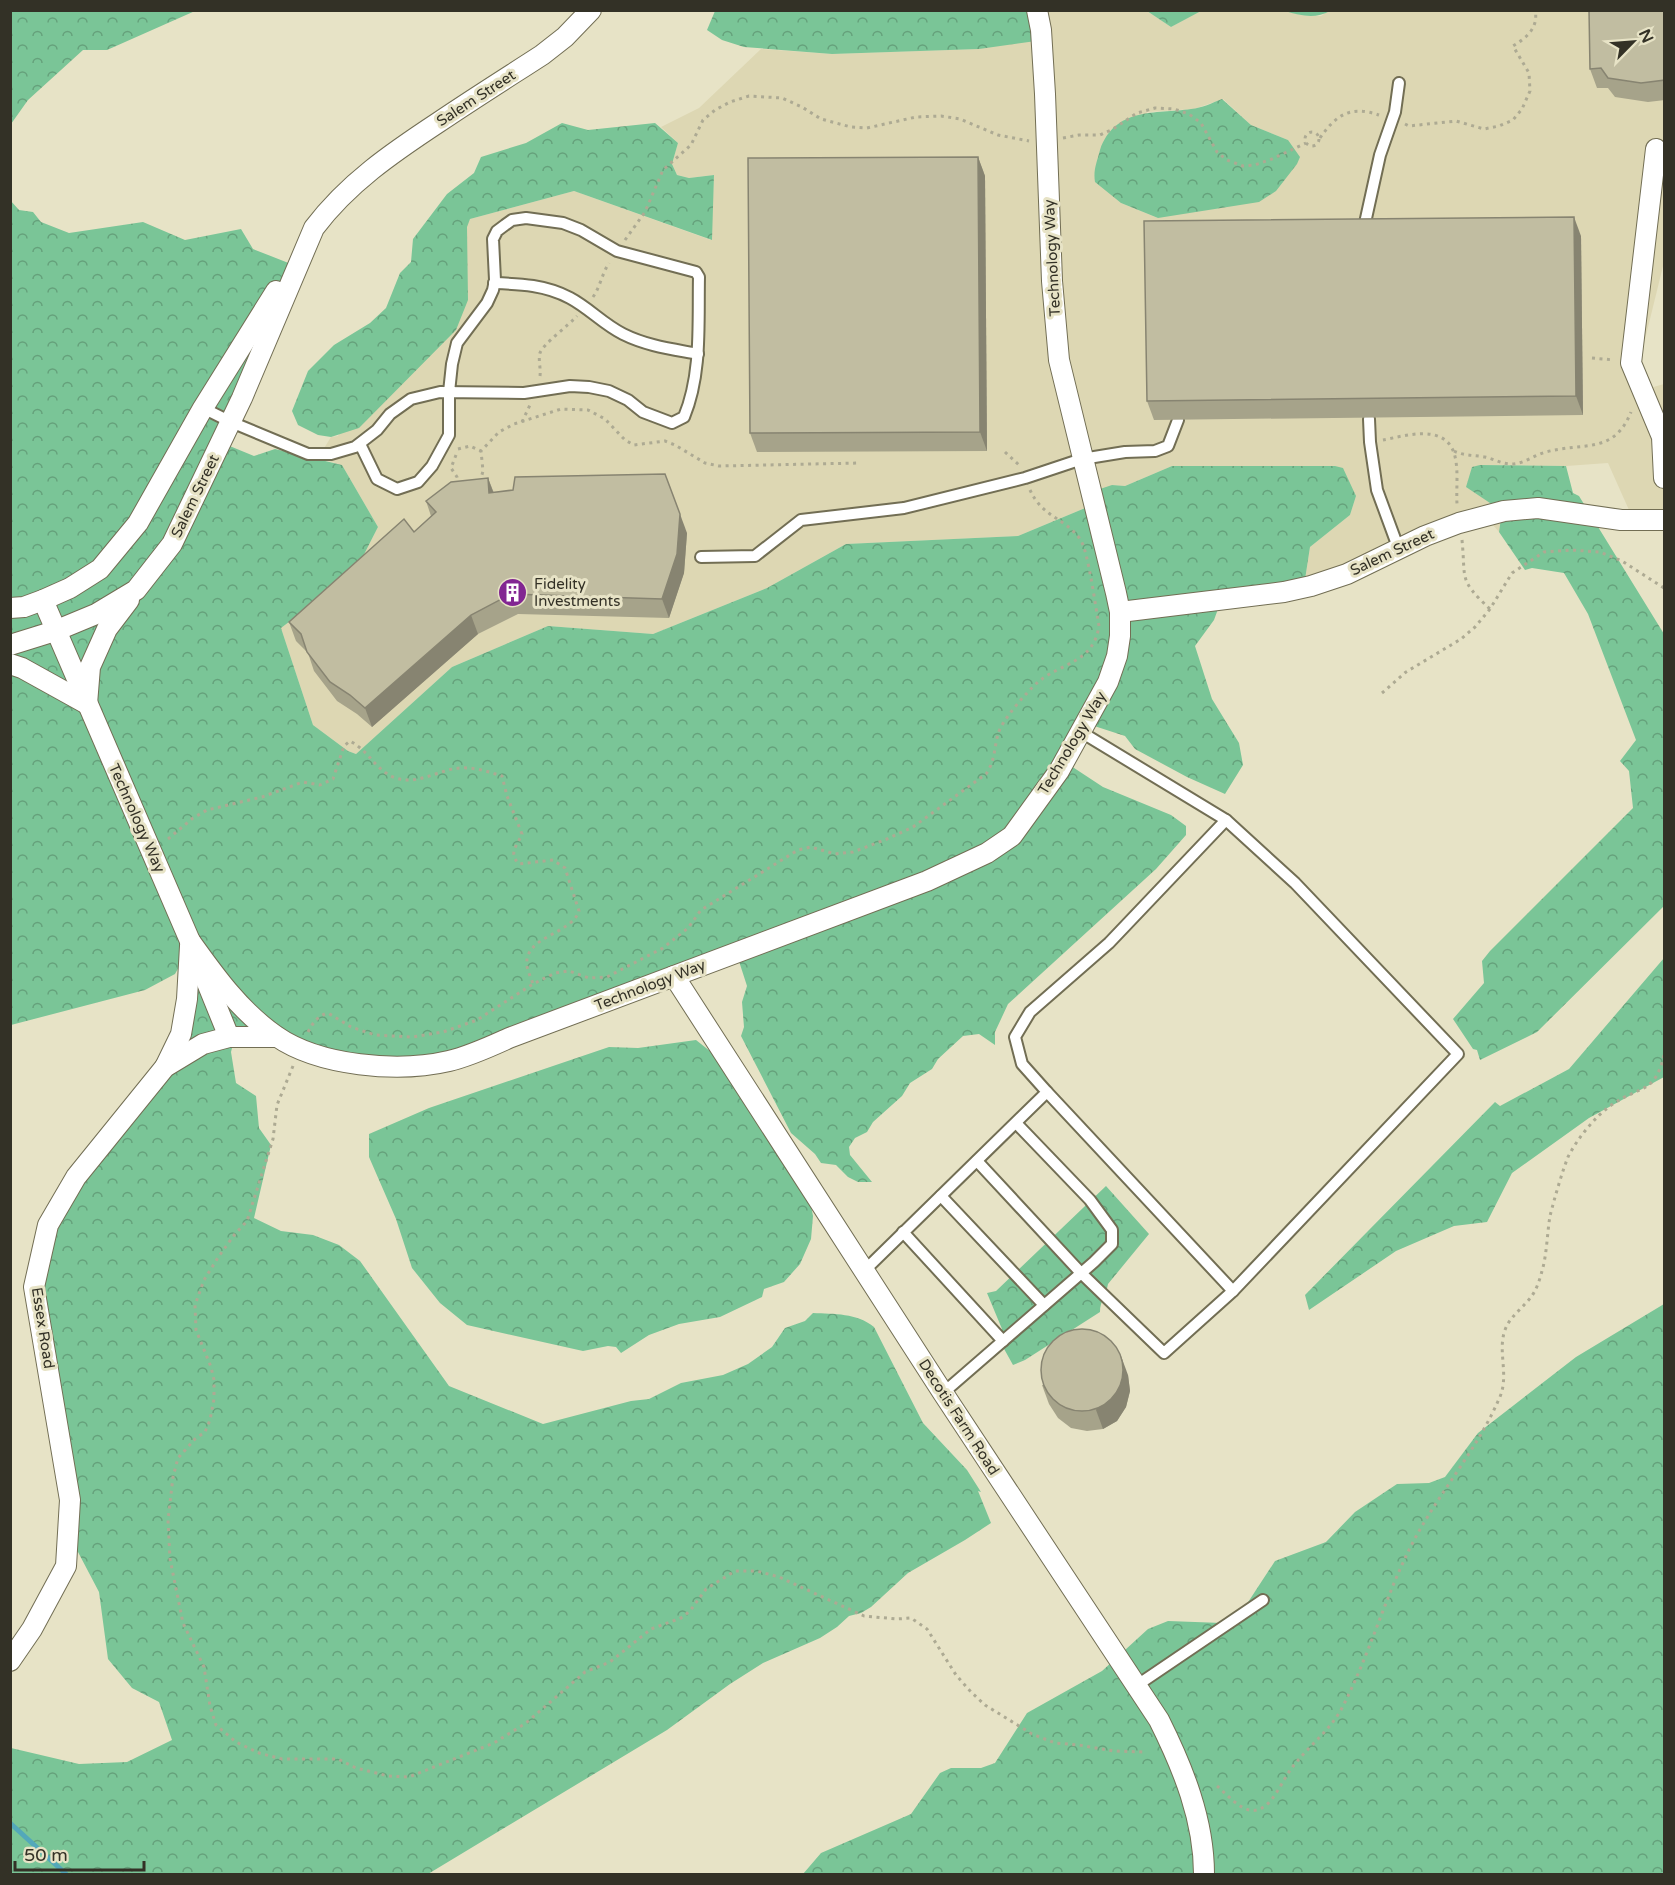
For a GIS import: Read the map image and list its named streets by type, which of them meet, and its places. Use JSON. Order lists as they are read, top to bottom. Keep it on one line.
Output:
{"streets":{"street":["Salem Street","Technology Way","Essex Road","Decotis Farm Road"]},"crossings":[["Salem Street","Technology Way"],["Technology Way","Essex Road"],["Technology Way","Decotis Farm Road"]],"places":{"building":["Fidelity Investments"]},"scale_bar":"50 m","north":"top right"}
